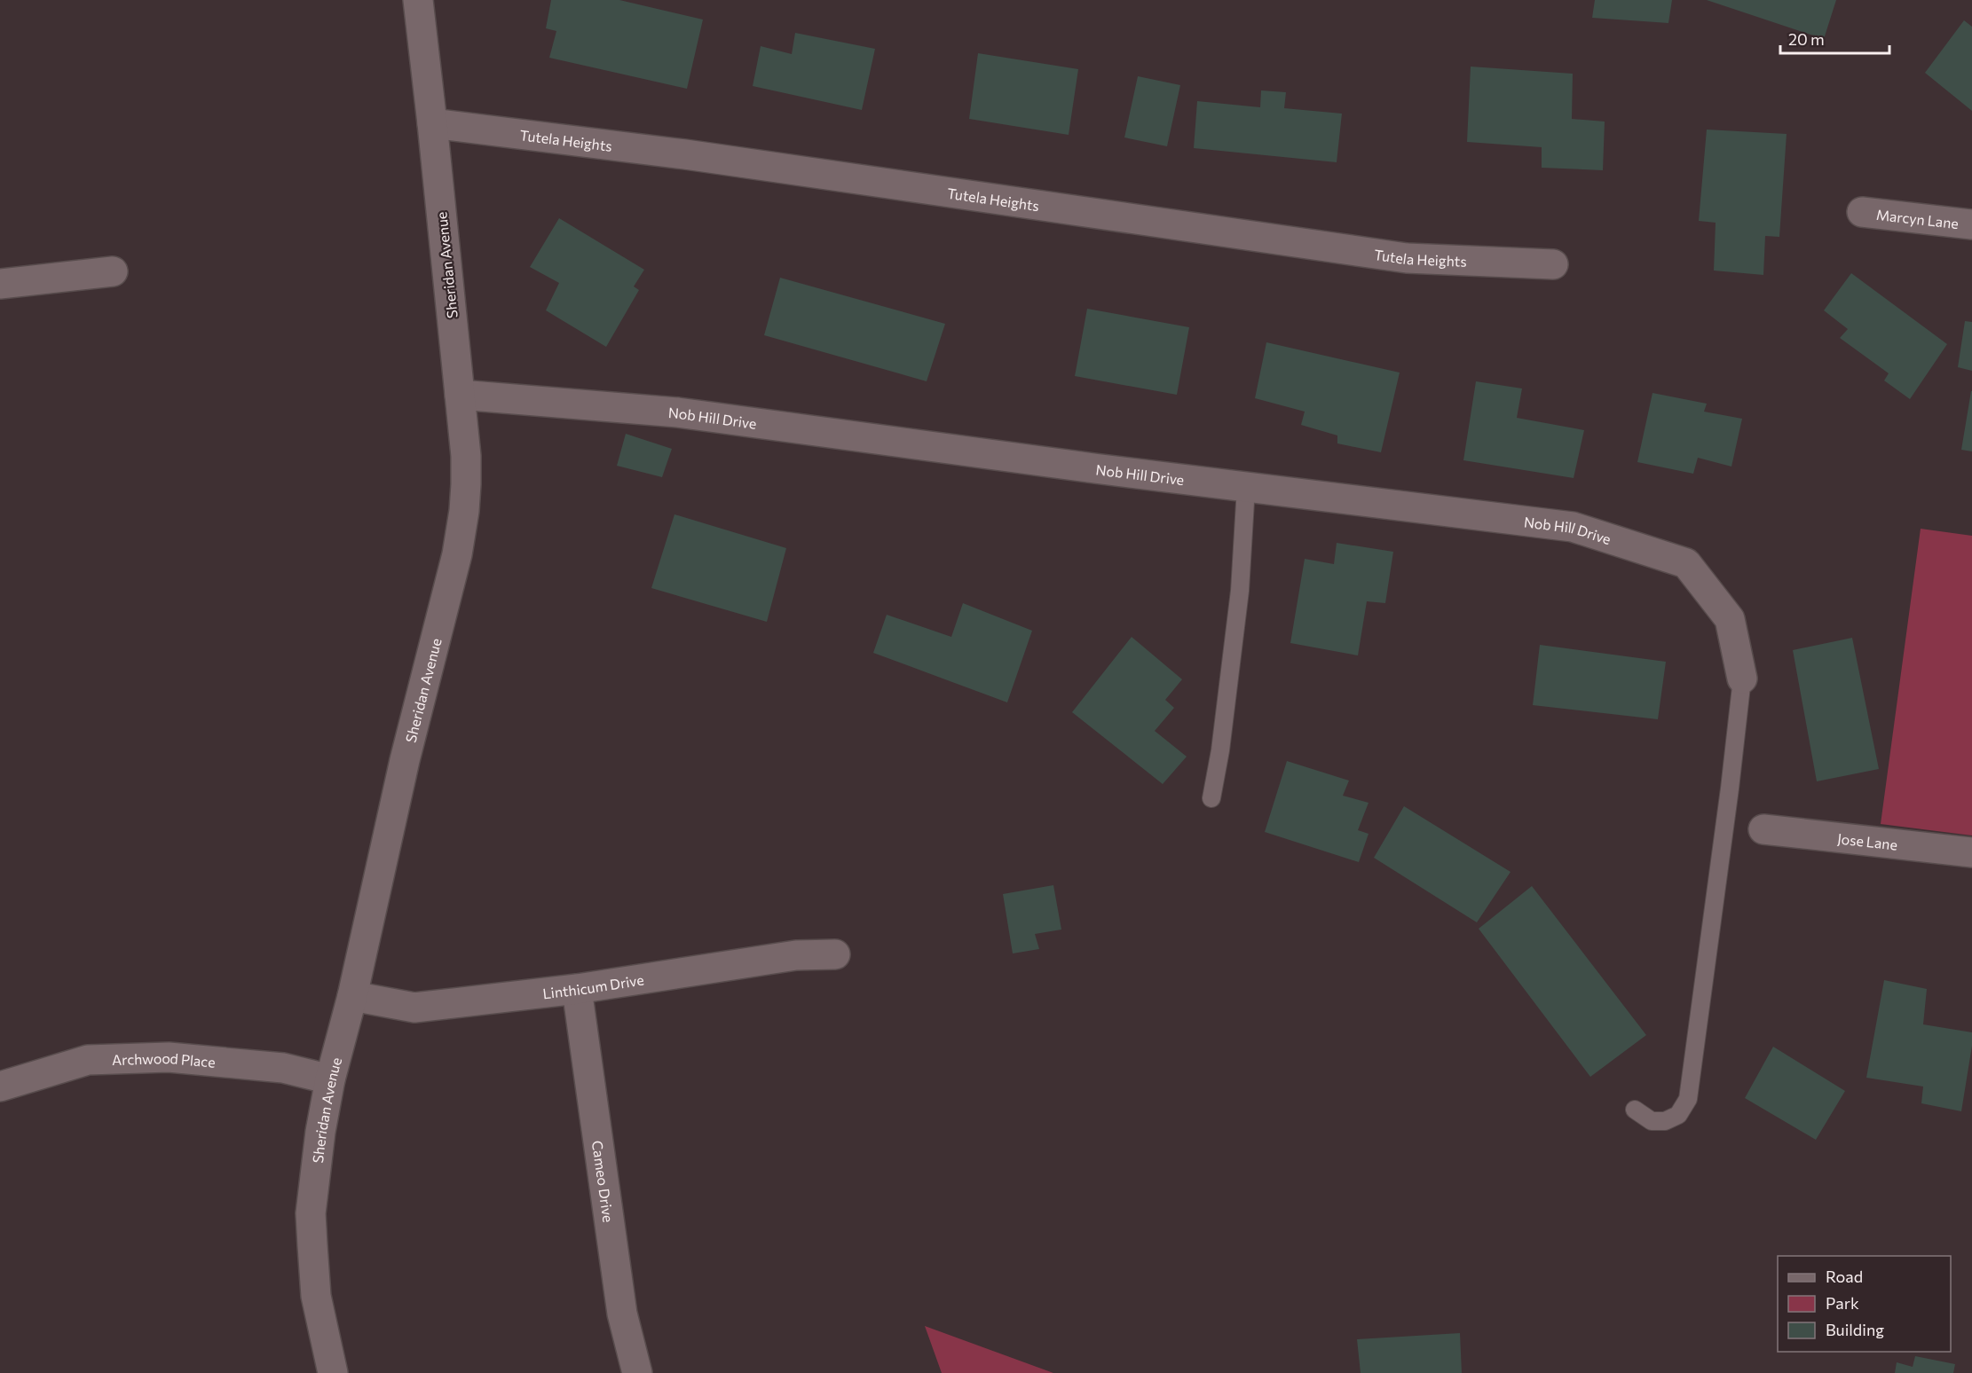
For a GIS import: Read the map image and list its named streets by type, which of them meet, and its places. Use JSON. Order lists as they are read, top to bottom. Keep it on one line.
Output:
{"streets":{"street":["Tutela Heights","Marcyn Lane","Sheridan Avenue","Nob Hill Drive","Jose Lane","Linthicum Drive","Archwood Place","Cameo Drive"]},"crossings":[["Tutela Heights","Sheridan Avenue"],["Sheridan Avenue","Nob Hill Drive"],["Sheridan Avenue","Linthicum Drive"],["Sheridan Avenue","Archwood Place"],["Linthicum Drive","Cameo Drive"]],"legend":["Road","Park","Building"],"scale_bar":"20 m"}
